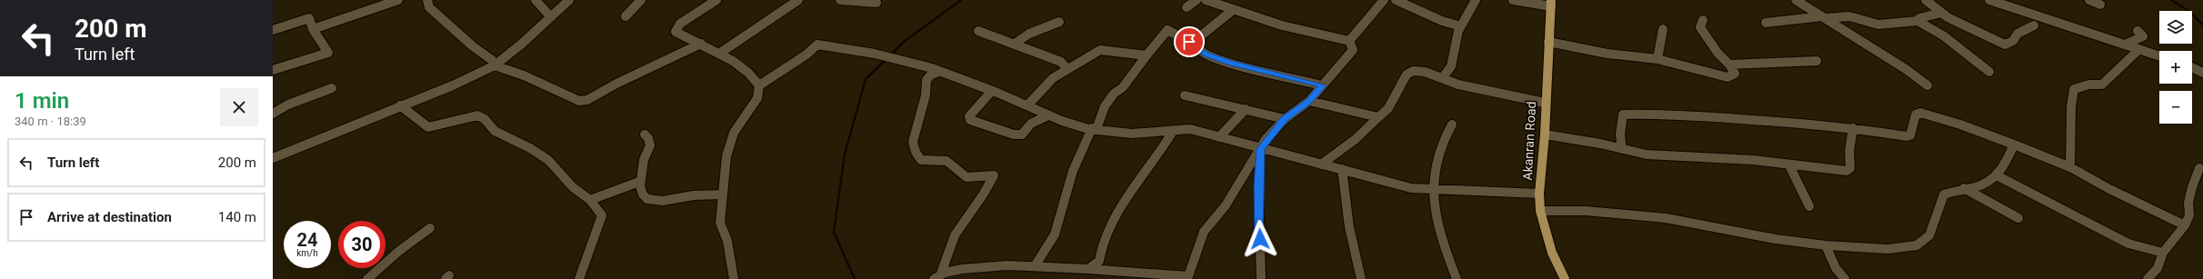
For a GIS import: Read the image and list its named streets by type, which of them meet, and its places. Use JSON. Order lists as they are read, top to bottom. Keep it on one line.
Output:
{"streets":{"main road":["Akanran Road"]},"page":{"turn":["200 m","Turn left"],"map_buttons":["+","−"],"heading":["1 min","340 m · 18:39"],"list":[{"name":"Turn left","value":"200 m"},{"name":"Arrive at destination","value":"140 m"}],"speed":"24 km/h","limit":"30"}}
